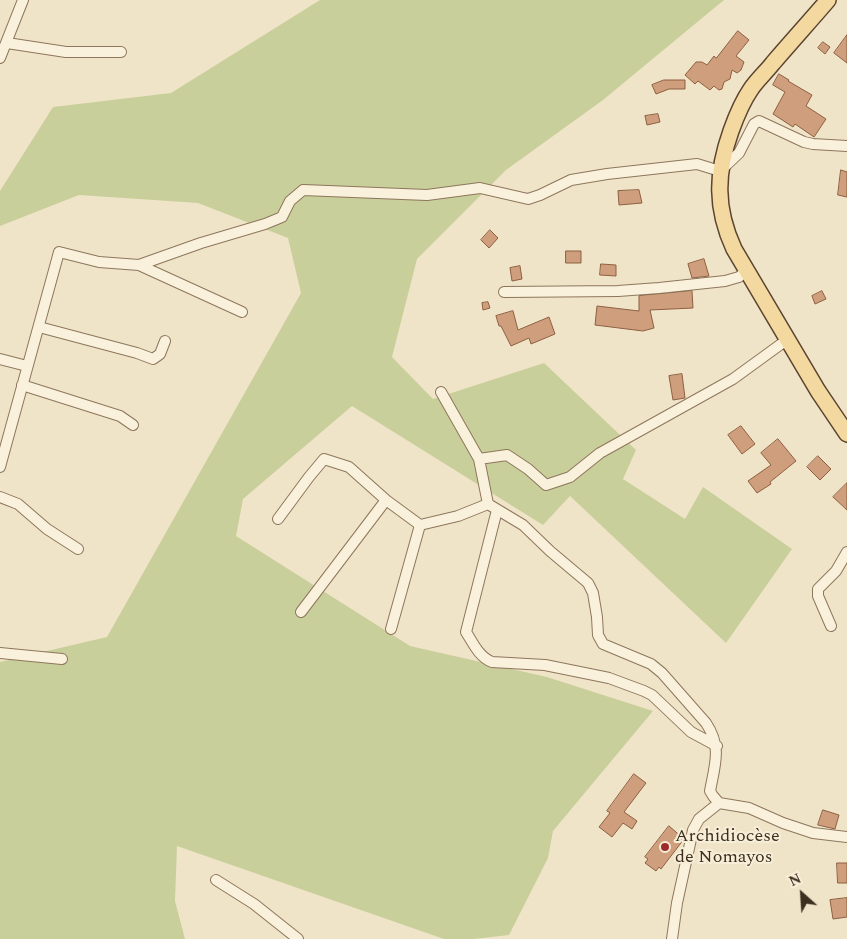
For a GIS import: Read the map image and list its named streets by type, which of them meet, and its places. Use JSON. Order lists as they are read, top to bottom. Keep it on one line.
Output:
{"places":["Archidiocèse de Nomayos"],"north":"top left"}
